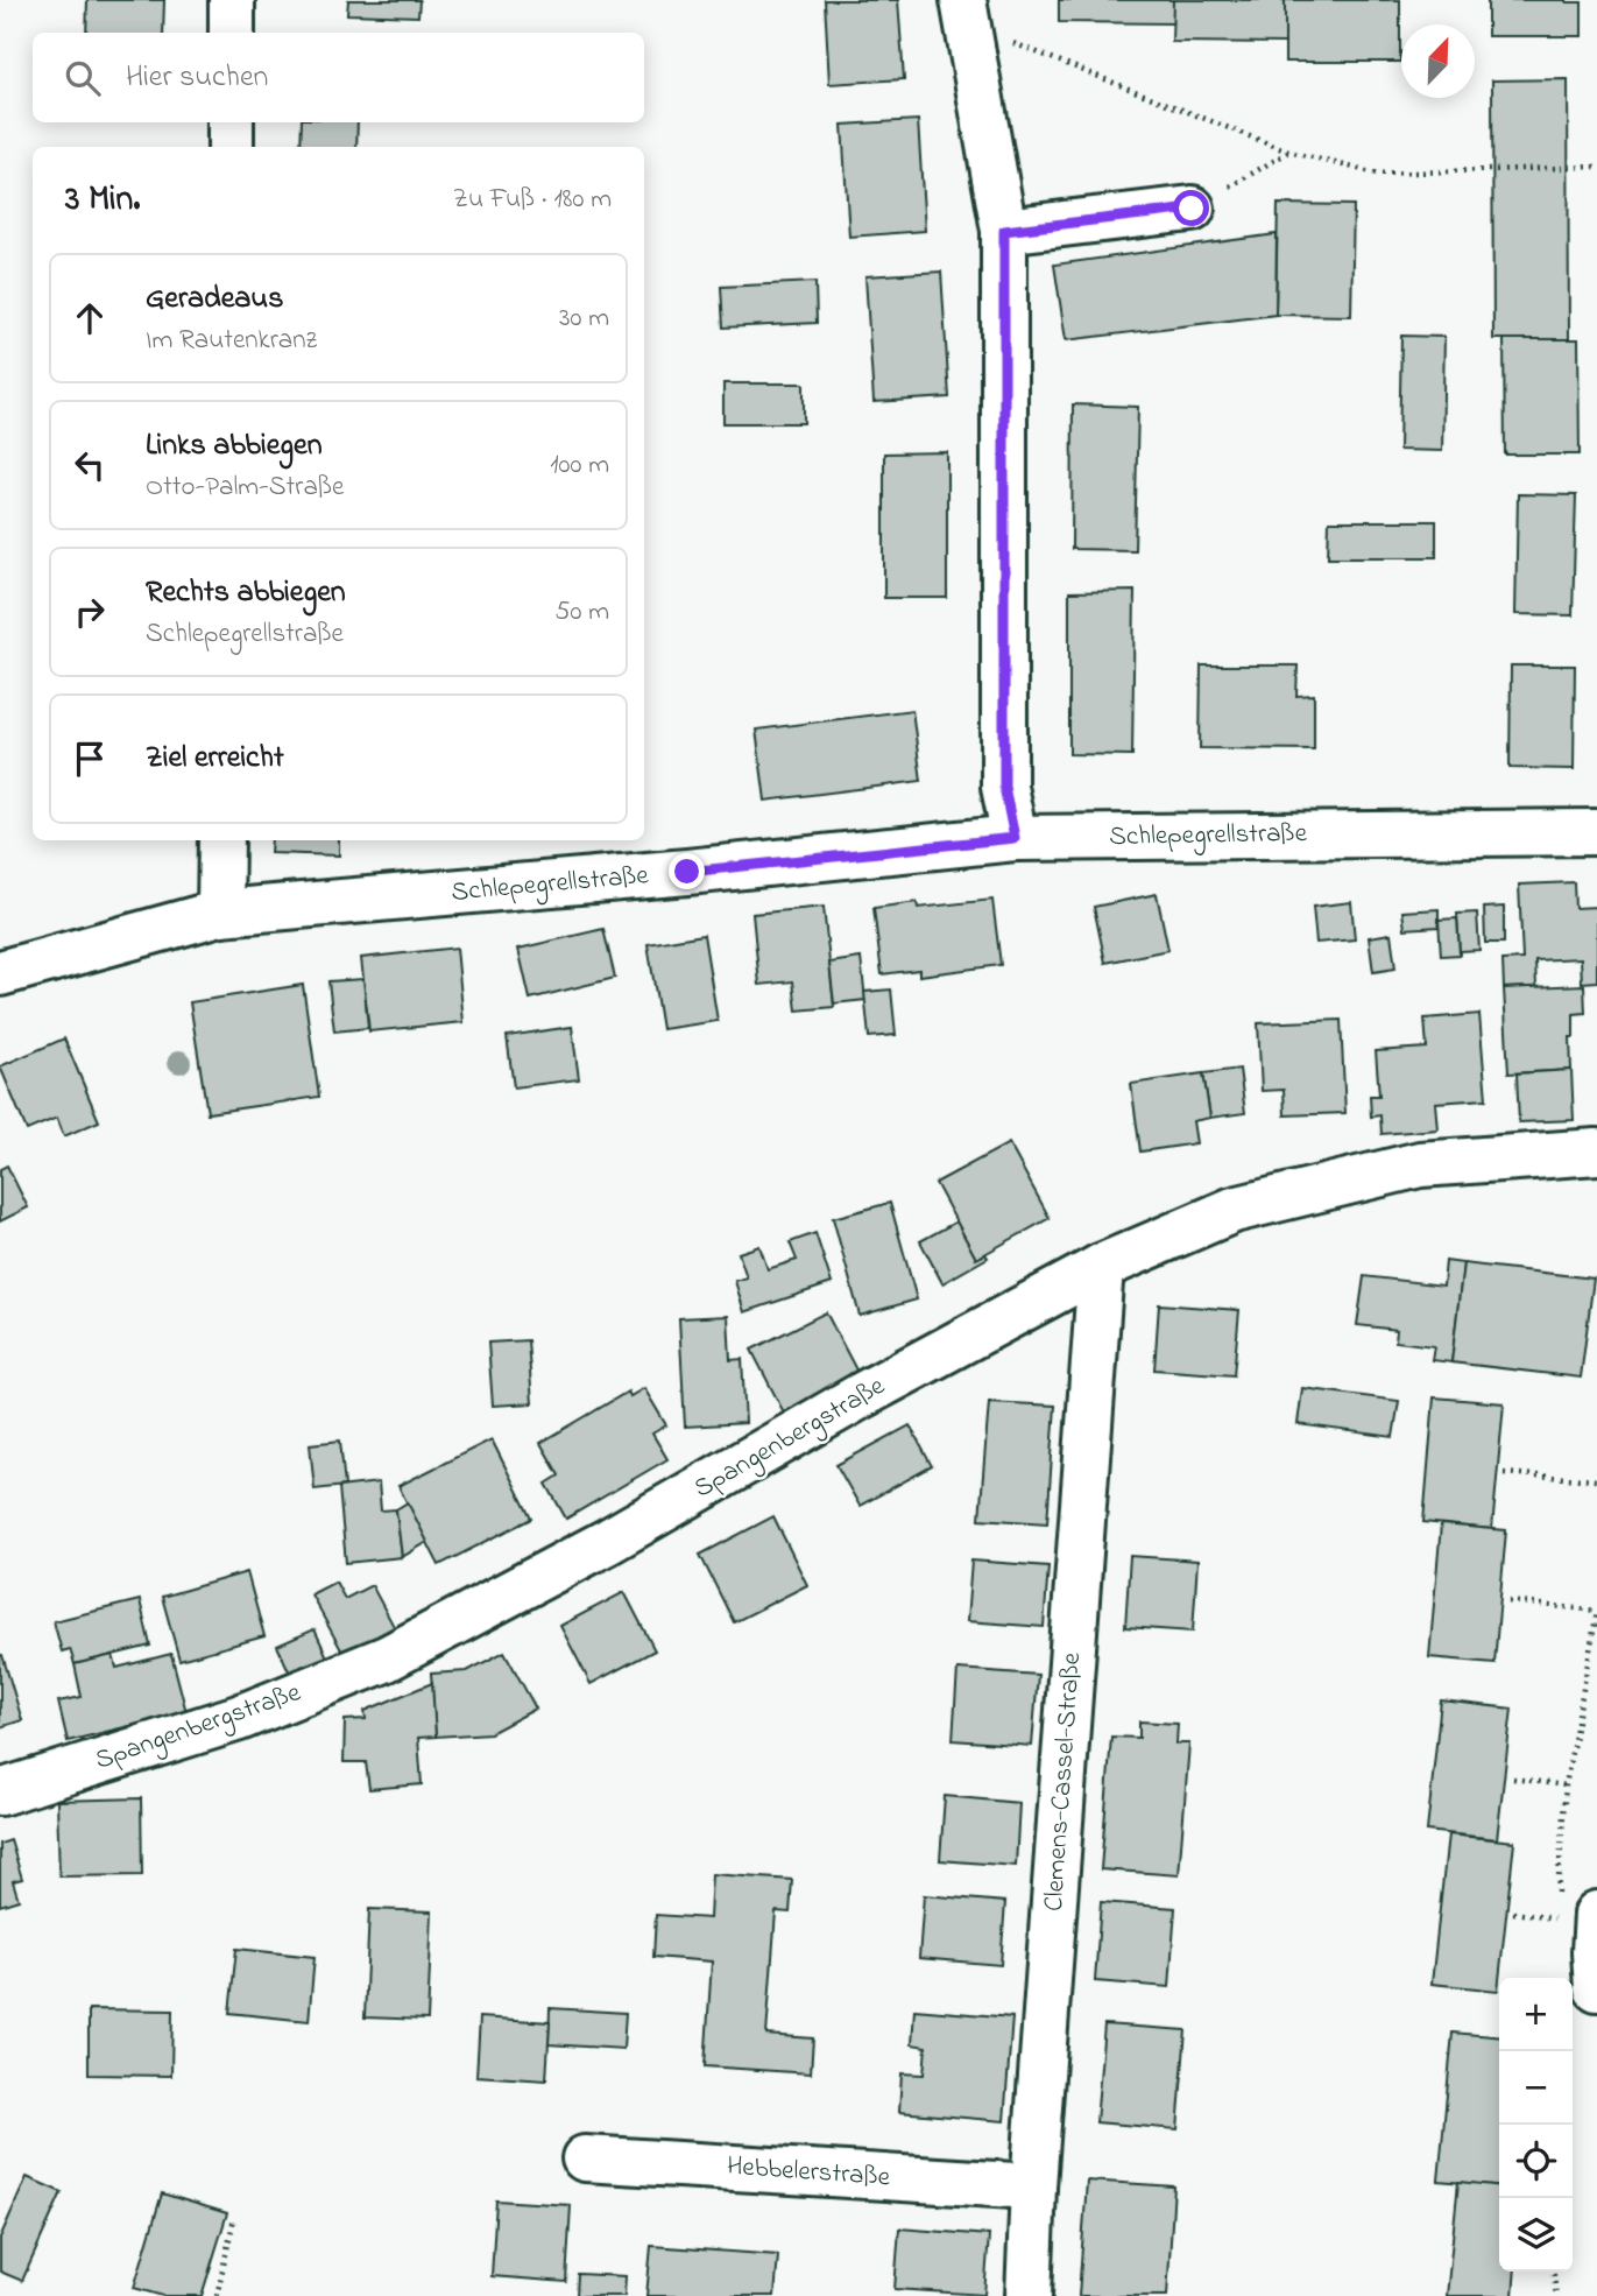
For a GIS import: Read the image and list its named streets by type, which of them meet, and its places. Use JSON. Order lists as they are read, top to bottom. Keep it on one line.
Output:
{"streets":{"street":["Schlepegrellstraße","Spangenbergstraße","Clemens-Cassel-Straße","Hebbelerstraße"]},"crossings":[["Spangenbergstraße","Clemens-Cassel-Straße"],["Clemens-Cassel-Straße","Hebbelerstraße"]],"north":"top right","page":{"search":"Hier suchen","heading":["3 Min.","Zu Fuß · 180 m"],"list":[["Geradeaus","Im Rautenkranz","30 m"],["Links abbiegen","Otto-Palm-Straße","100 m"],["Rechts abbiegen","Schlepegrellstraße","50 m"],"Ziel erreicht"],"map_buttons":["+","−"]}}
